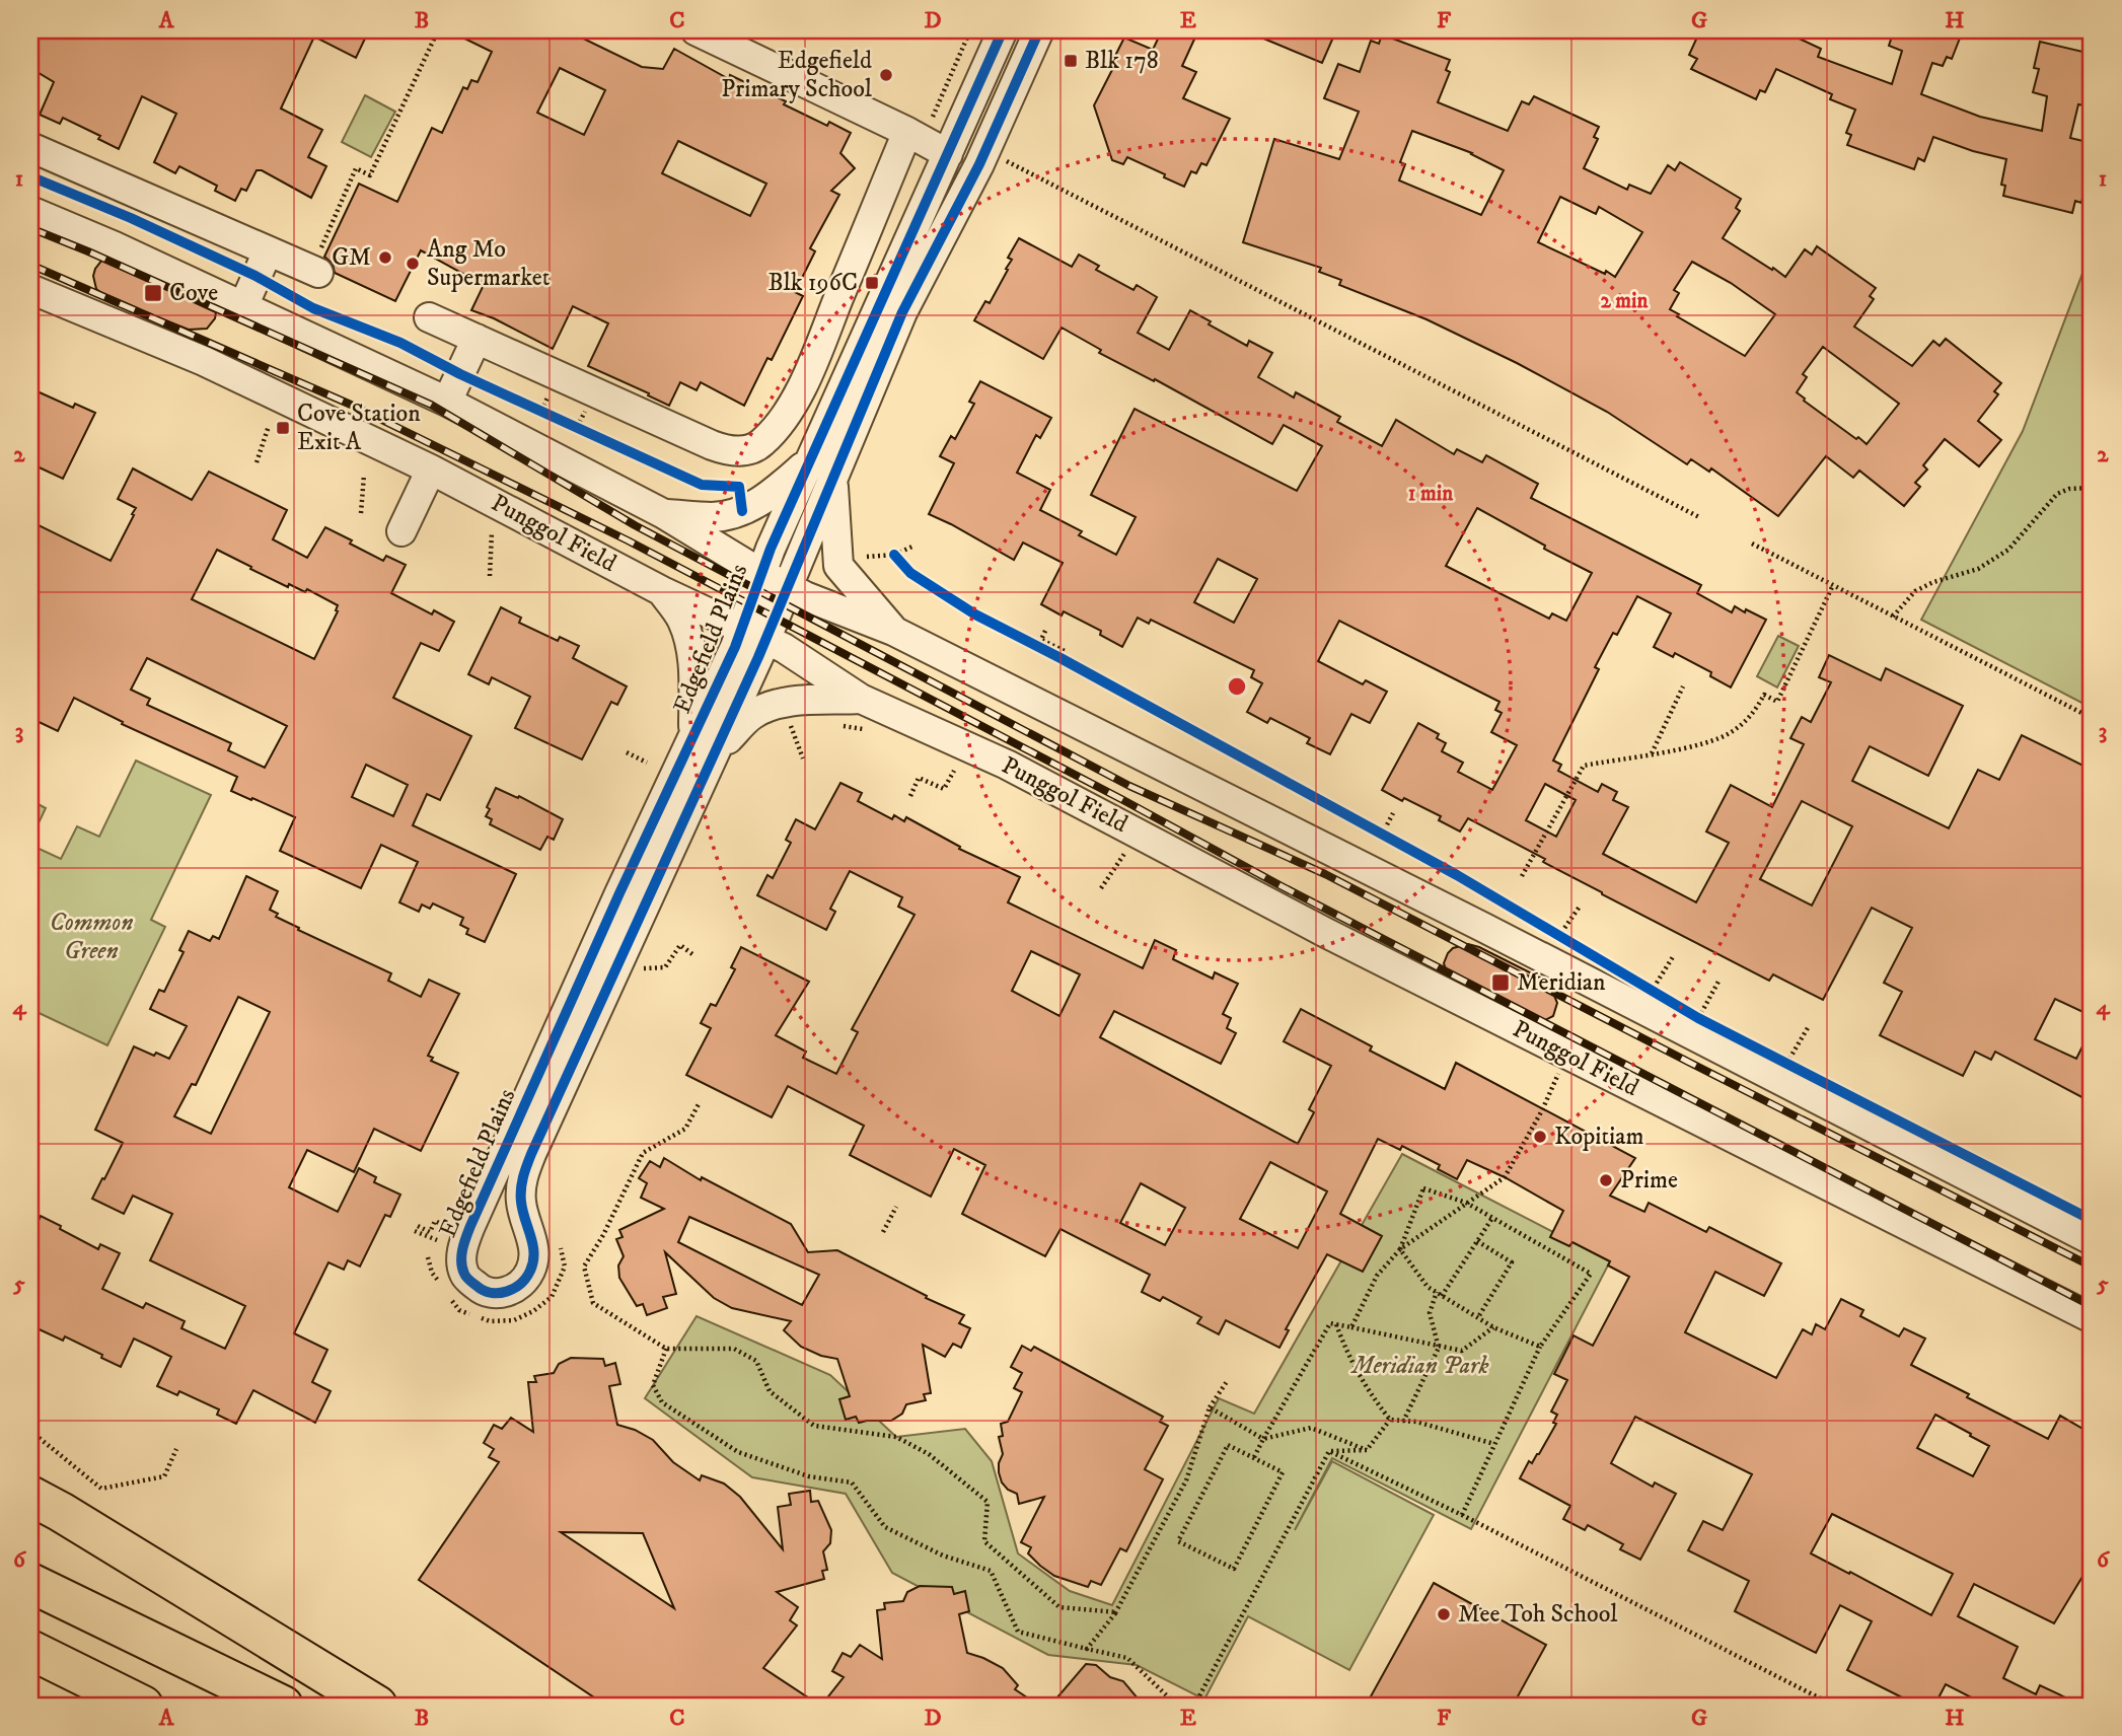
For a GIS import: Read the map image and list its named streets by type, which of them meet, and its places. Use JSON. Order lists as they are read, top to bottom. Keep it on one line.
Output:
{"streets":{"street":["Punggol Field","Edgefield Plains"]},"crossings":[["Punggol Field","Edgefield Plains"]],"parks":["Common Green","Meridian Park"],"places":{"transit":["Blk 178","Blk 196C","Cove","Cove Station Exit A","Meridian"],"other":["Edgefield Primary School","GM","Ang Mo Supermarket","Kopitiam","Prime","Mee Toh School"]},"grid":{"columns":["A","B","C","D","E","F","G","H"],"rows":["1","2","3","4","5","6"]},"rings":["2 min","1 min"]}
